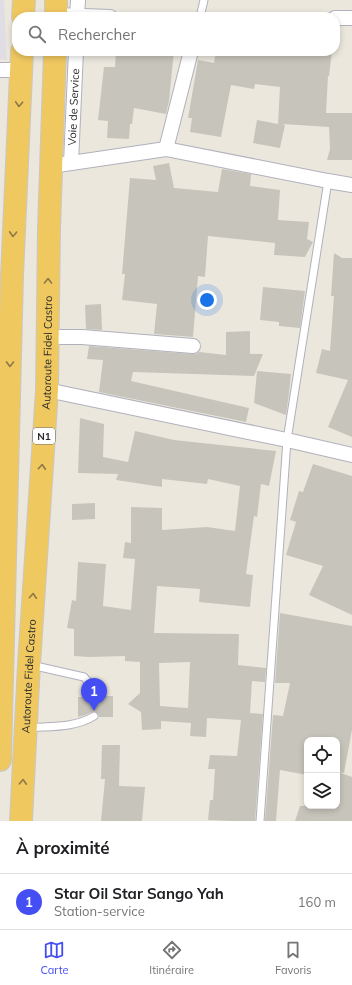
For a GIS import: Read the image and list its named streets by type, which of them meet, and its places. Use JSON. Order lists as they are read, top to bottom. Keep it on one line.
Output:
{"streets":{"highway":["Autoroute Fidel Castro","N1"],"street":["Voie de Service"]},"crossings":[["Voie de Service","Autoroute Fidel Castro"]],"page":{"search":"Rechercher","pins":"1","heading":"À proximité","list":[{"mark":"1","name":"Star Oil Star Sango Yah","note":"Station-service","value":"160 m"}],"nav":["Carte","Itinéraire","Favoris"]}}
